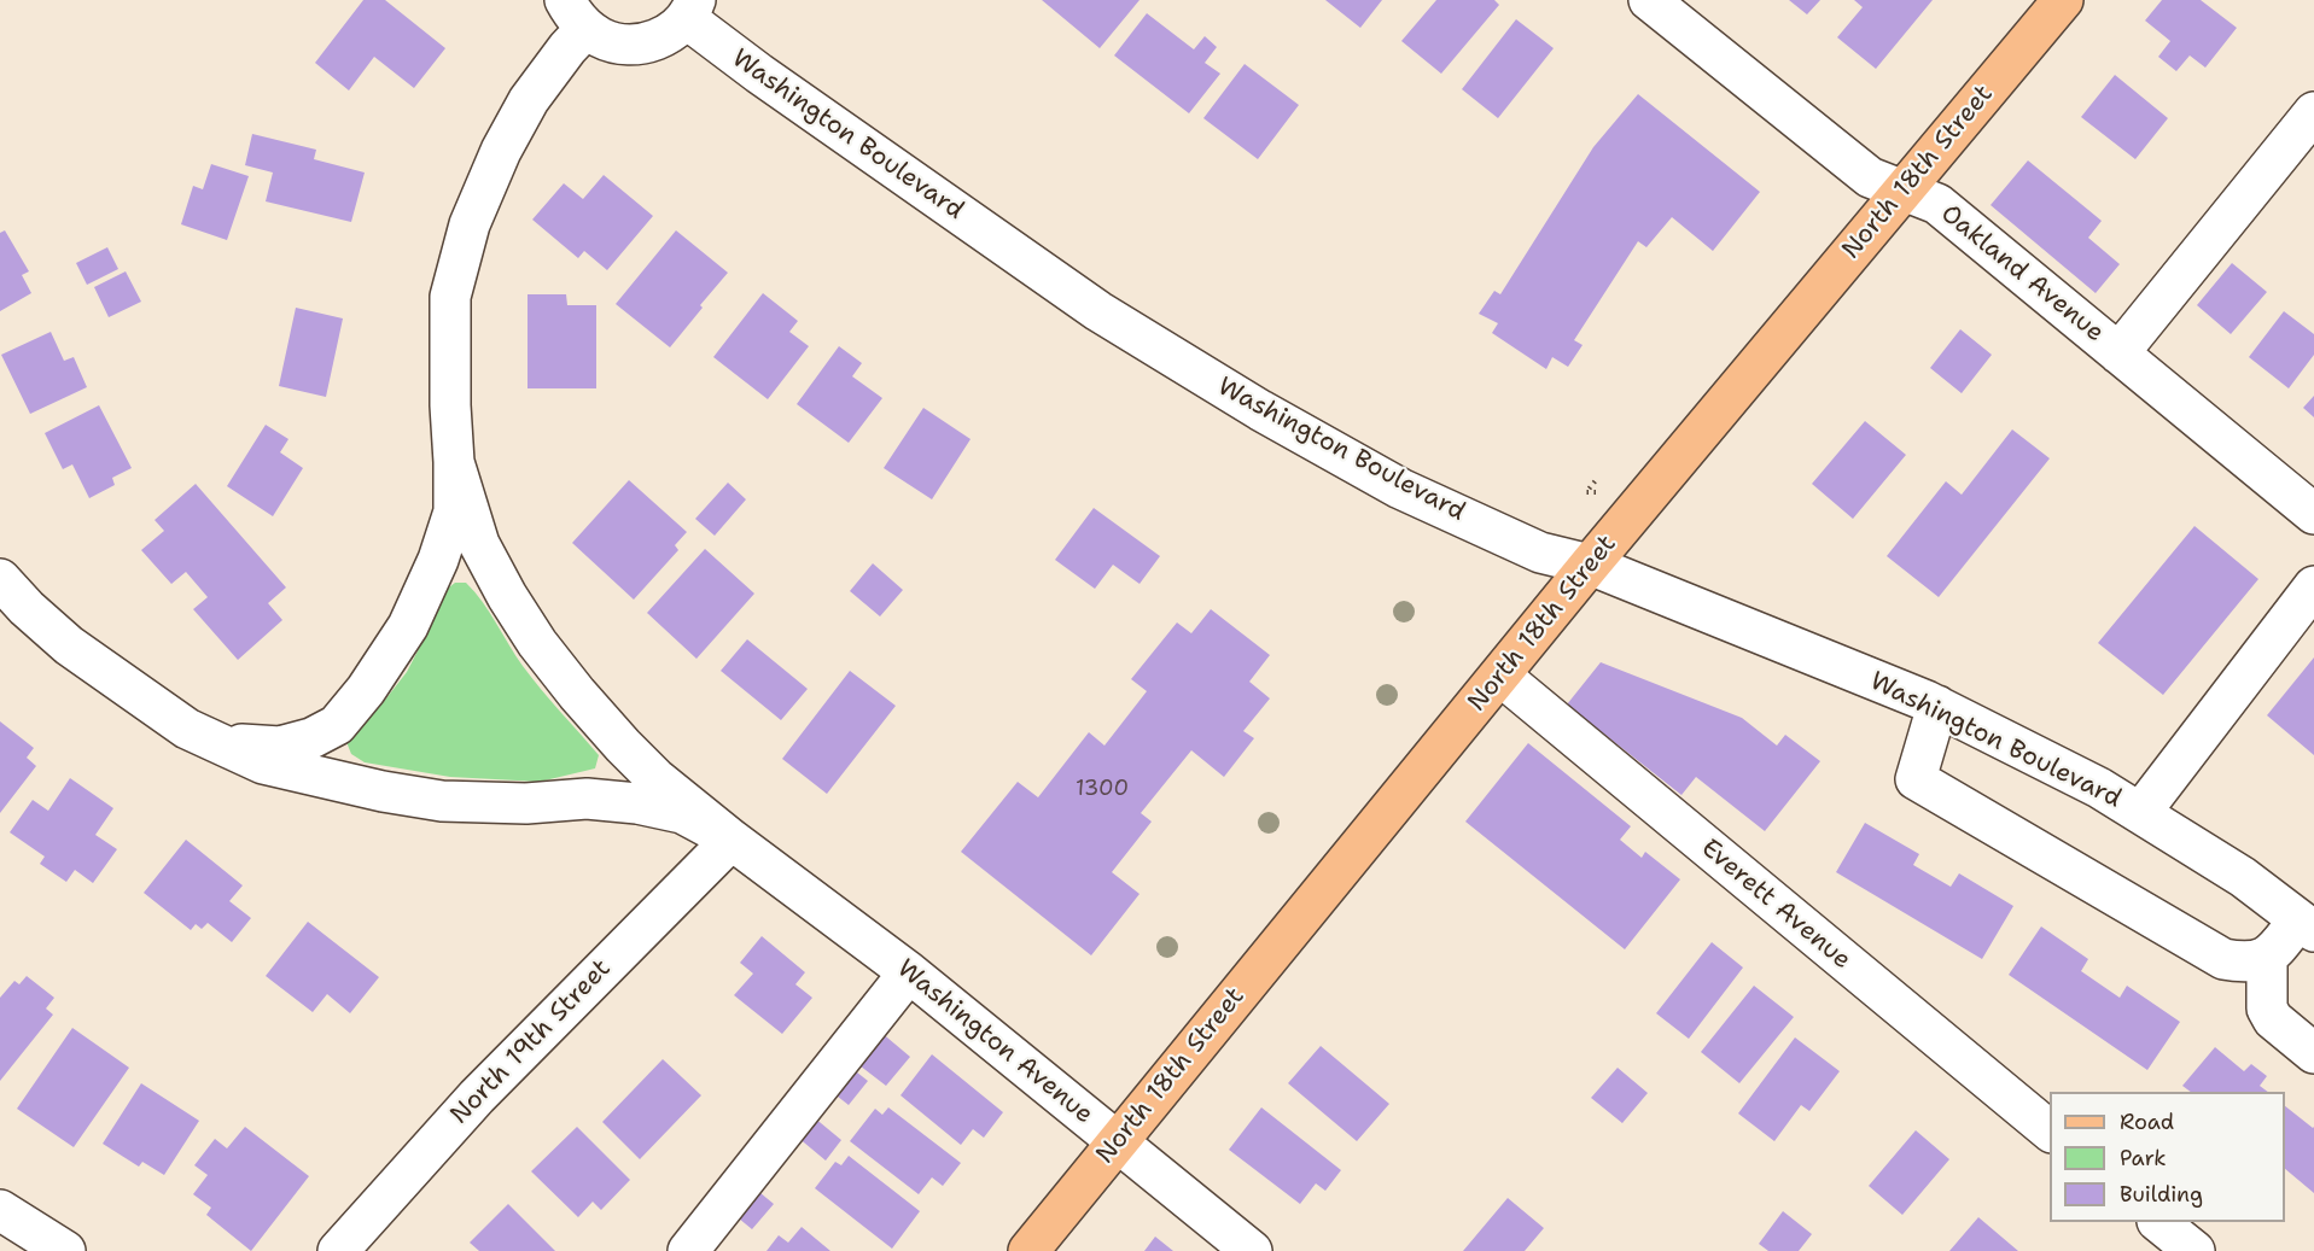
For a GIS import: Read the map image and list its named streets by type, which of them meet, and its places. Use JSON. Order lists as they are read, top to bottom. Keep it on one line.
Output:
{"streets":{"main road":["North 18th Street"],"street":["Washington Boulevard","Oakland Avenue","Everett Avenue","North 19th Street","Washington Avenue"]},"crossings":[["Washington Boulevard","North 18th Street"],["North 18th Street","Oakland Avenue"],["North 18th Street","Everett Avenue"],["North 18th Street","Washington Avenue"],["North 19th Street","Washington Avenue"]],"house_numbers":["1300"],"legend":["Road","Park","Building"]}
